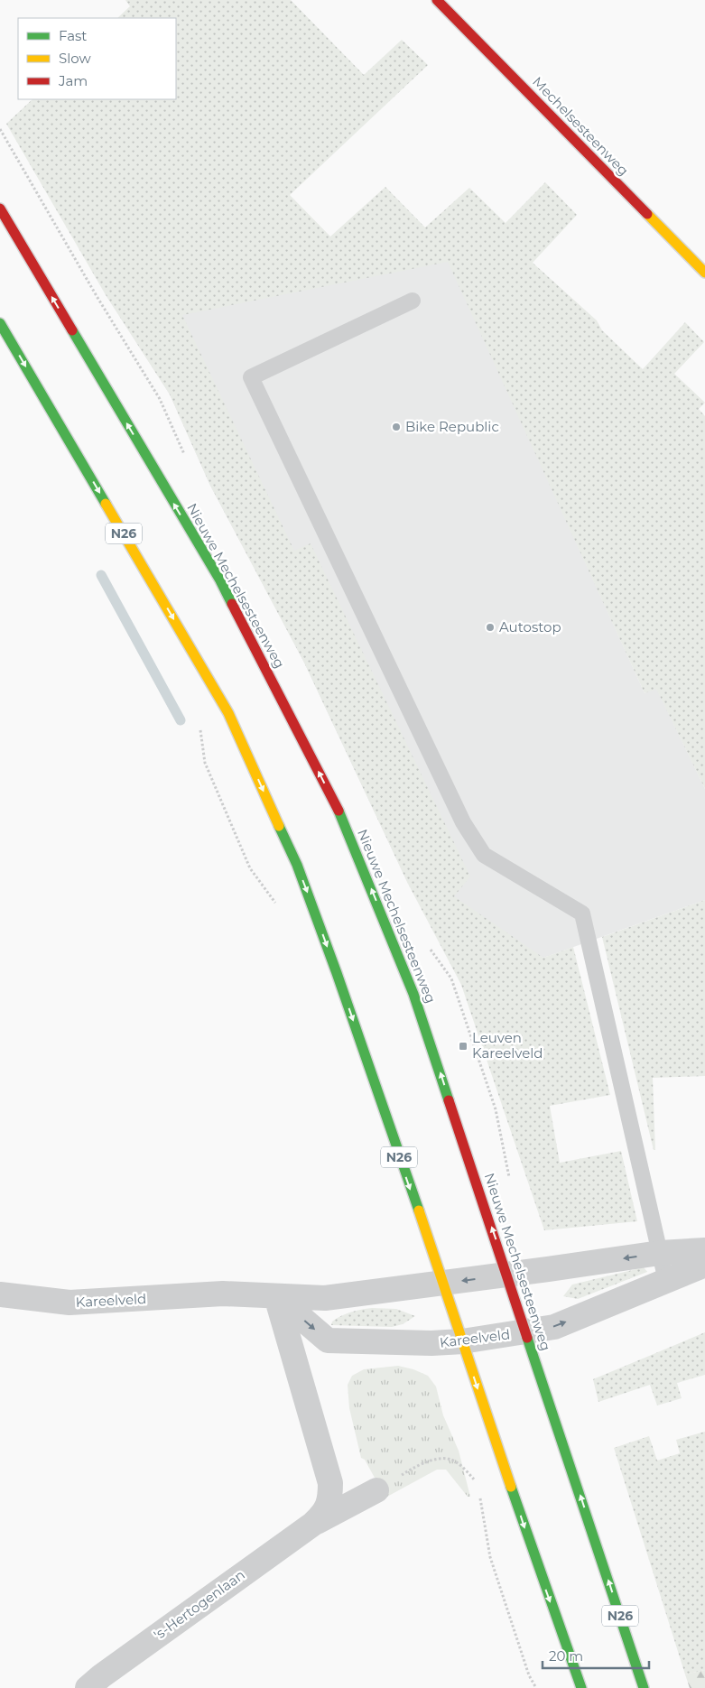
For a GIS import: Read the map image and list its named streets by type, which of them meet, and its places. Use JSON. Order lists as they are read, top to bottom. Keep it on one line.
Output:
{"streets":{"main road":["Mechelsesteenweg","N26","Nieuwe Mechelsesteenweg"],"street":["Kareelveld","'s-Hertogenlaan"]},"crossings":[["N26","Kareelveld"],["Nieuwe Mechelsesteenweg","Kareelveld"],["Kareelveld","'s-Hertogenlaan"]],"places":{"other":["Bike Republic","Autostop"],"transit":["Leuven Kareelveld"]},"legend":["Fast","Slow","Jam"],"scale_bar":"20 m"}
